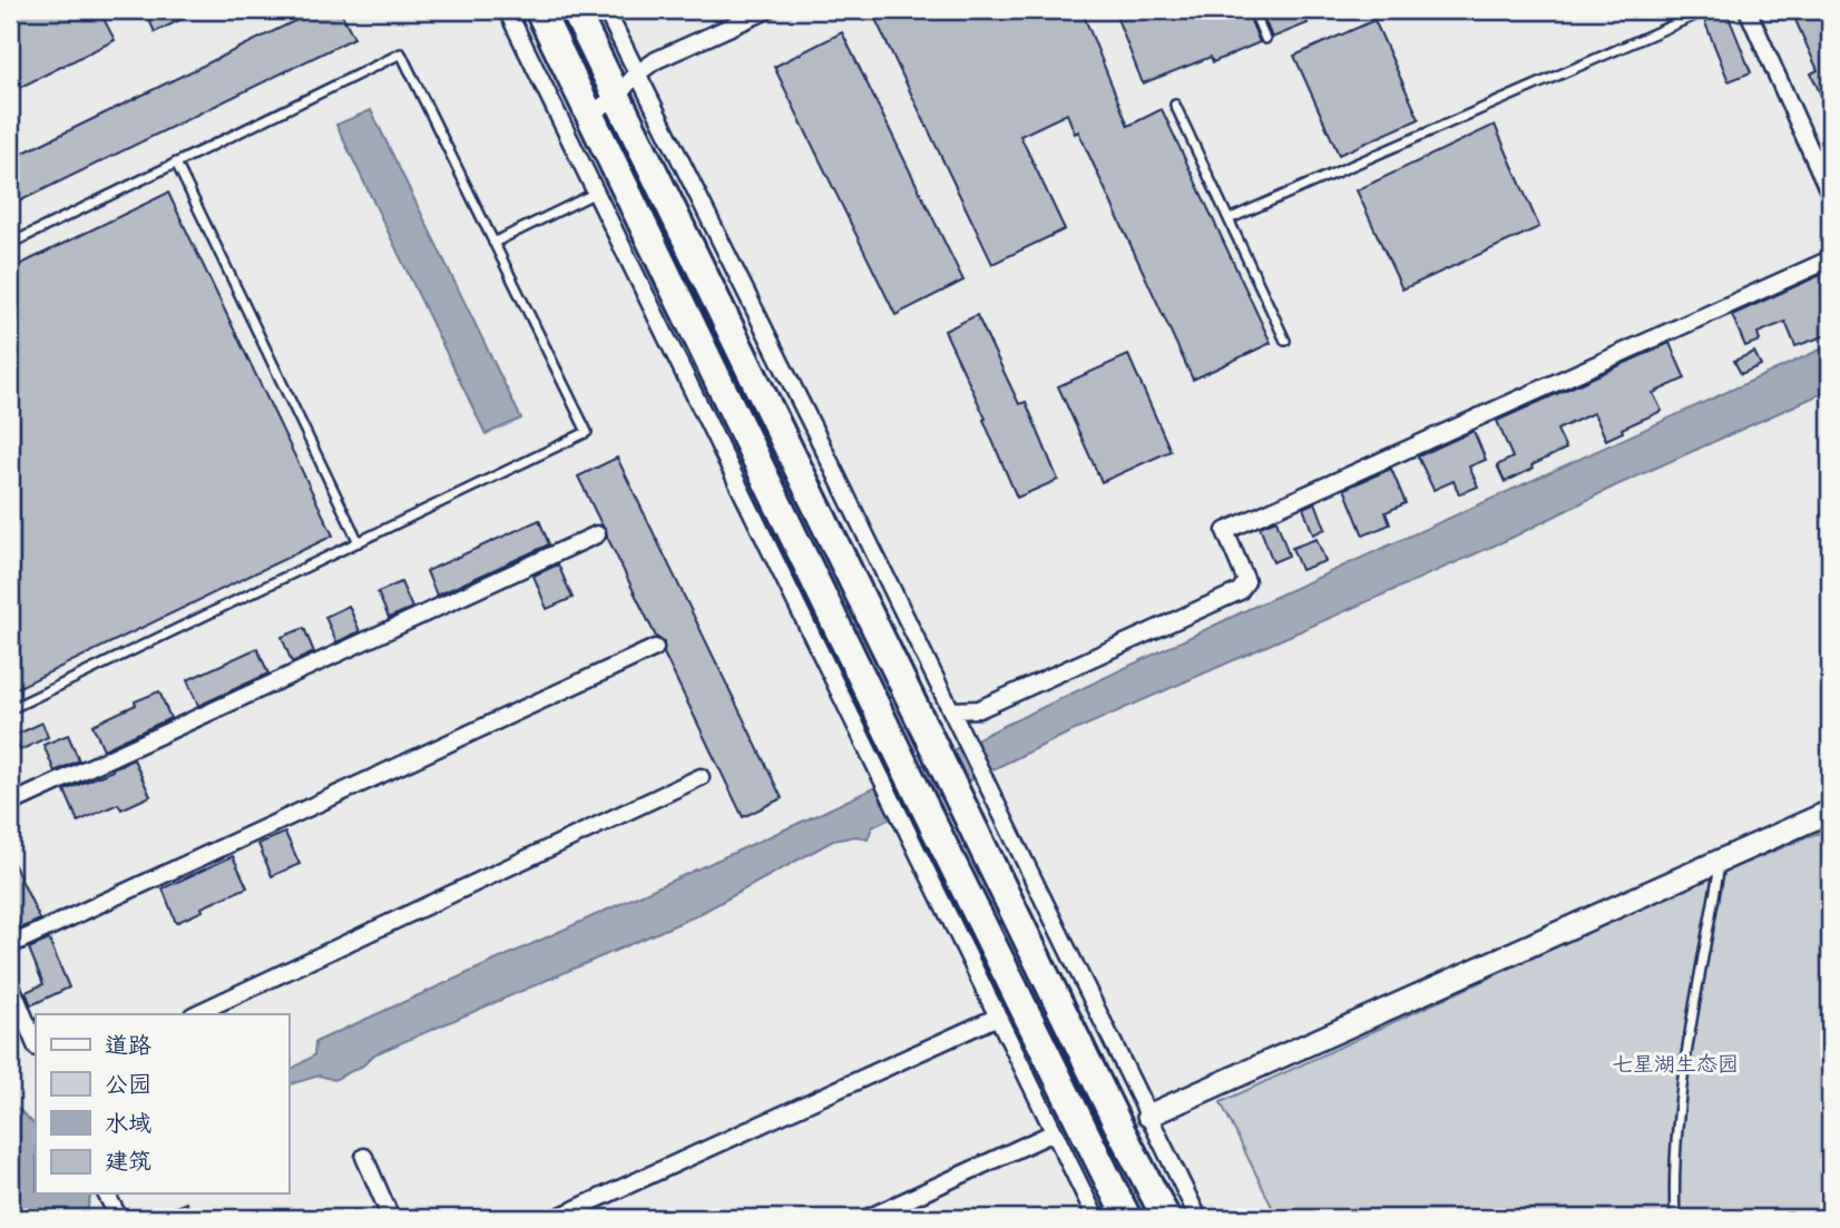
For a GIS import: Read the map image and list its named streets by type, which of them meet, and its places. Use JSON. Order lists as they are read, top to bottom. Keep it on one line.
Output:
{"parks":["七星湖生态园"],"legend":["道路","公园","水域","建筑"]}
